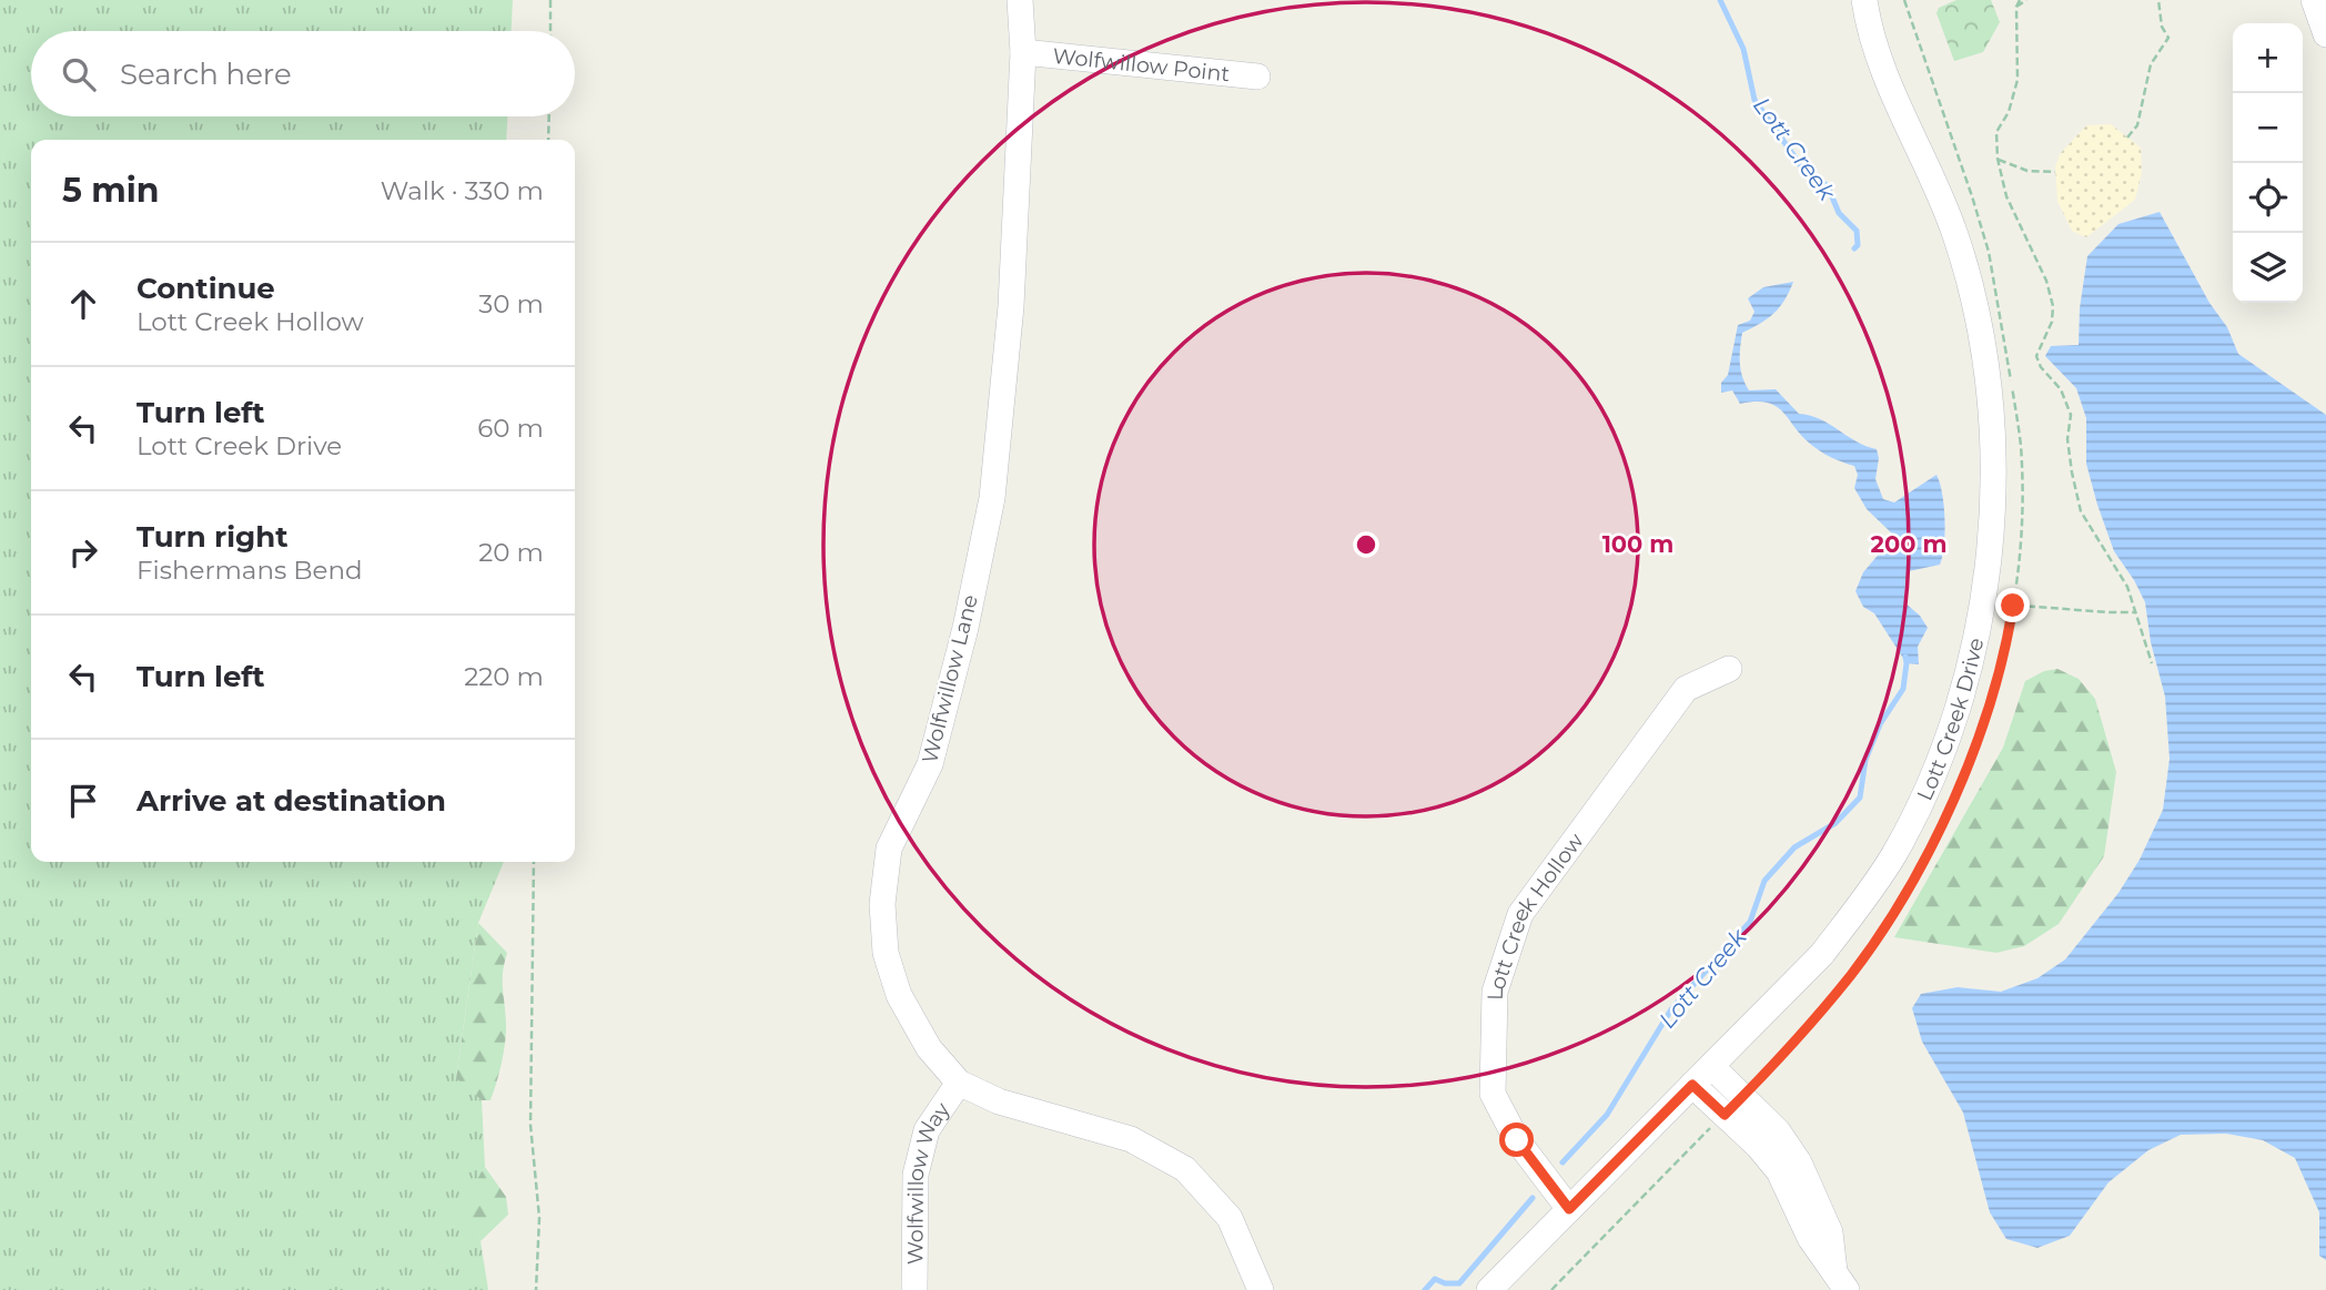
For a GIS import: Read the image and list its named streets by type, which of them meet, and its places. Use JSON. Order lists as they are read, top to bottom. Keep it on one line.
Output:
{"streets":{"street":["Wolfwillow Point","Wolfwillow Lane","Lott Creek Drive","Lott Creek Hollow","Wolfwillow Way"]},"crossings":[["Wolfwillow Point","Wolfwillow Lane"],["Wolfwillow Lane","Wolfwillow Way"],["Lott Creek Drive","Lott Creek Hollow"]],"water":["Lott Creek"],"page":{"map_buttons":["+","−"],"search":"Search here","heading":["5 min","Walk · 330 m"],"list":[["Continue","Lott Creek Hollow","30 m"],["Turn left","Lott Creek Drive","60 m"],["Turn right","Fishermans Bend","20 m"],["Turn left","220 m"],"Arrive at destination"]},"rings":["100 m","200 m"]}
